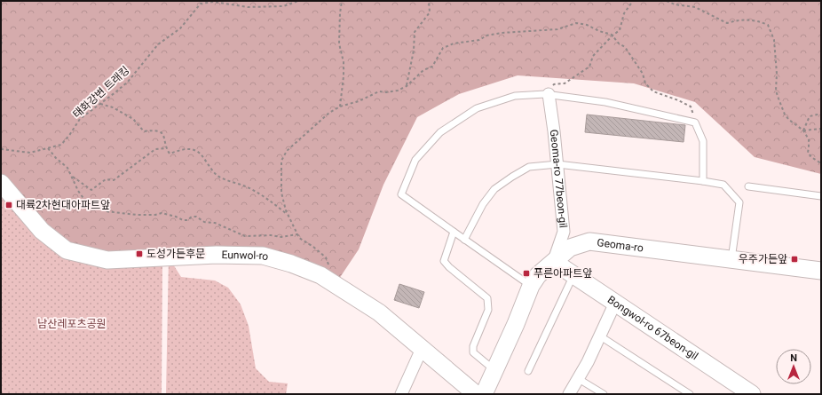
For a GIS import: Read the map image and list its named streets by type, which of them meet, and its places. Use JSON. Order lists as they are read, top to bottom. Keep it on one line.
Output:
{"streets":{"street":["Geoma-ro 77beon-gil","Geoma-ro","Eunwol-ro","Bongwol-ro 67beon-gil"],"path":["태화강변 트래킹"]},"crossings":[["Geoma-ro 77beon-gil","Geoma-ro"],["Geoma-ro 77beon-gil","Bongwol-ro 67beon-gil"],["Geoma-ro","Bongwol-ro 67beon-gil"]],"parks":["남산레포츠공원"],"places":{"transit":["대륙2차현대아파트앞","도성가든후문","우주가든앞","푸른아파트앞"]},"north":"top"}
